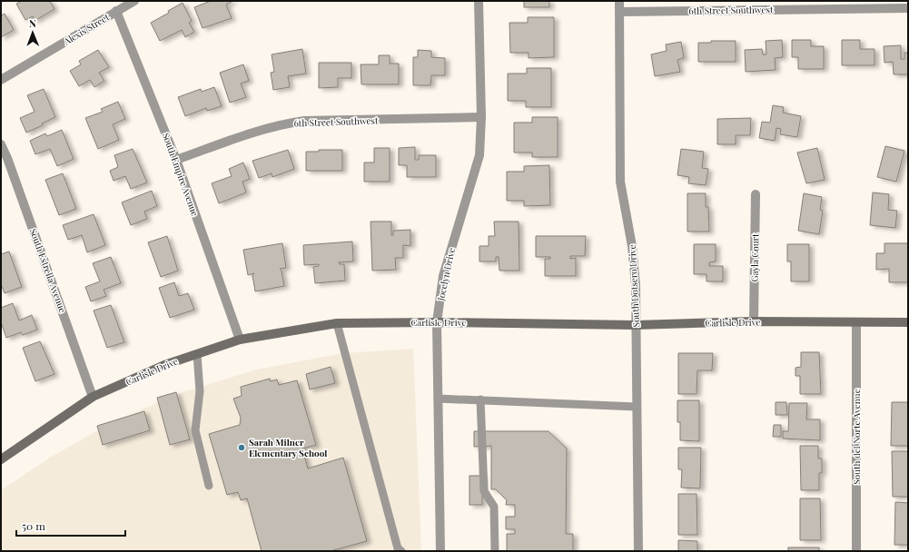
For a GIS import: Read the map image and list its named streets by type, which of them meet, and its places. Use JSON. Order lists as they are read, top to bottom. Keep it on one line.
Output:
{"streets":{"street":["6th Street Southwest","Alexis Street","South Empire Avenue","Gayla Court","South Estrella Avenue","Jocelyn Drive","South Dotsero Drive","Carlisle Drive","South del Norte Avenue"]},"crossings":[["6th Street Southwest","South Empire Avenue"],["6th Street Southwest","Jocelyn Drive"],["6th Street Southwest","South Dotsero Drive"],["Alexis Street","South Empire Avenue"],["South Empire Avenue","Carlisle Drive"],["Gayla Court","Carlisle Drive"],["South Estrella Avenue","Carlisle Drive"],["Jocelyn Drive","Carlisle Drive"],["South Dotsero Drive","Carlisle Drive"],["Carlisle Drive","South del Norte Avenue"]],"places":["Sarah Milner Elementary School"],"scale_bar":"50 m","north":"top"}
